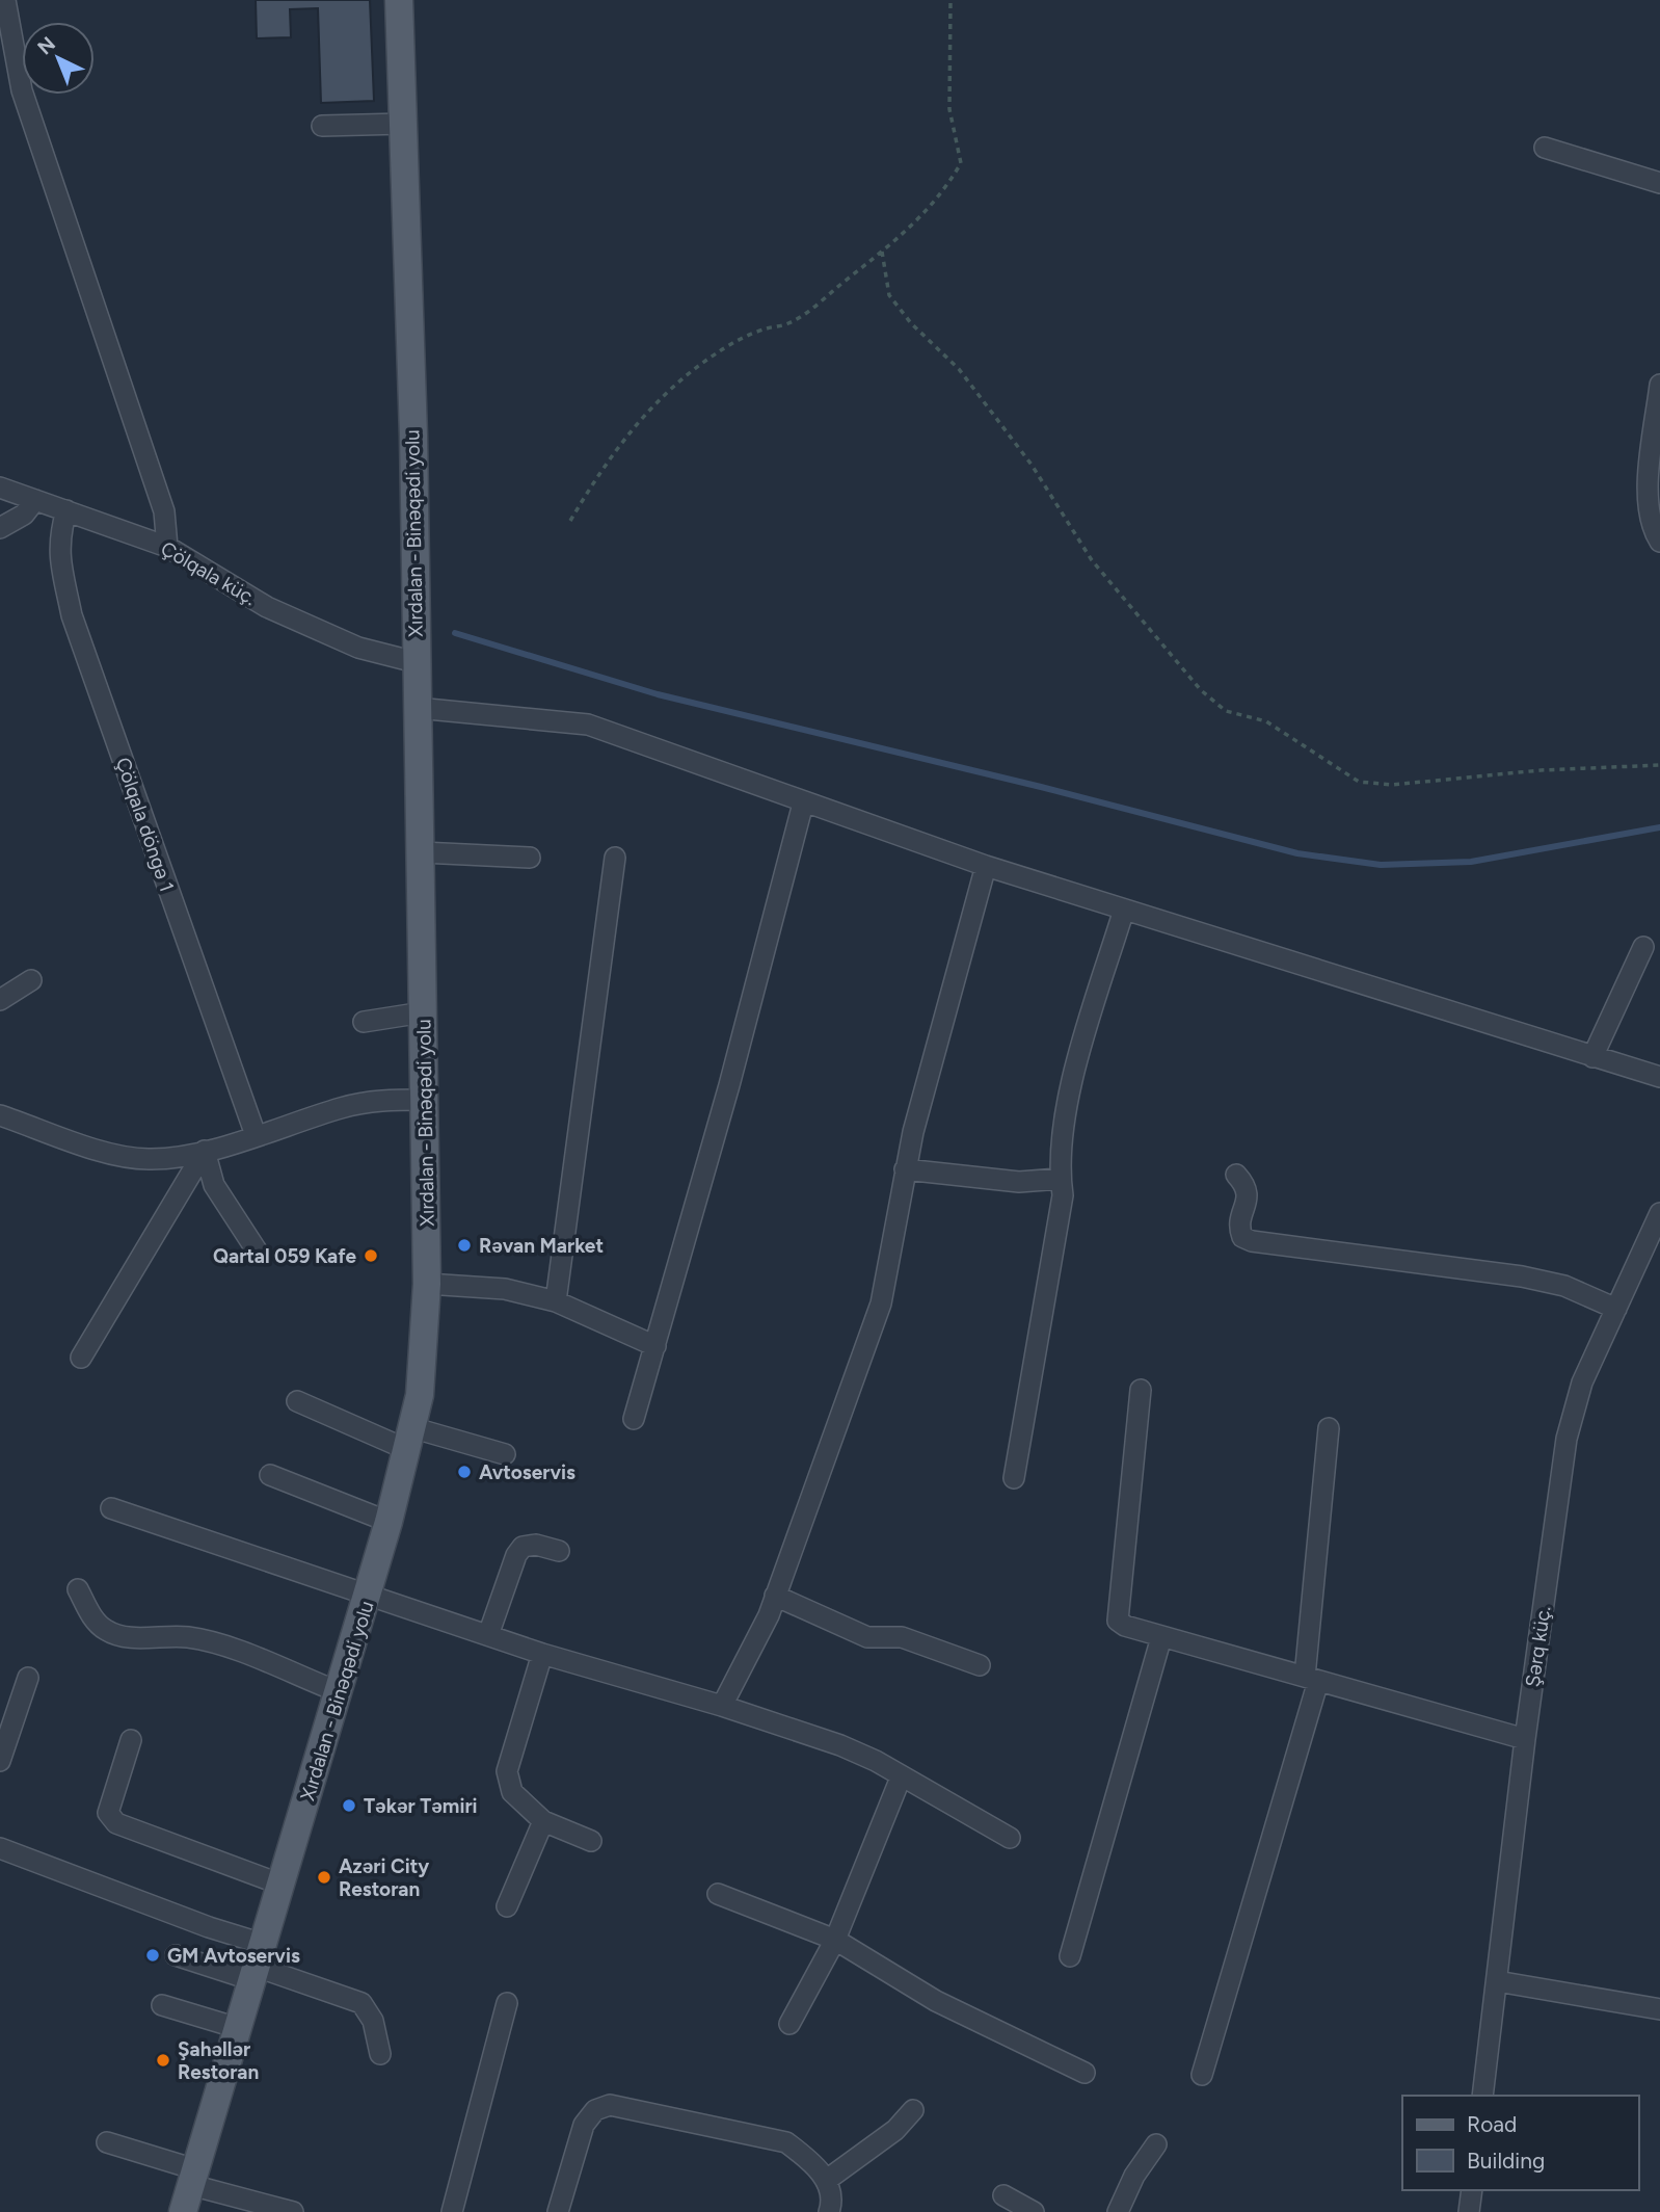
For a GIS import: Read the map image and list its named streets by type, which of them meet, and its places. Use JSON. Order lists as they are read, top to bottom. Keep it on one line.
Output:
{"streets":{"main road":["Xırdalan - Binəqədi yolu"],"street":["Çölqala küç.","Çölqala döngə 1","Şərq küç."]},"crossings":[["Xırdalan - Binəqədi yolu","Çölqala küç."],["Çölqala küç.","Çölqala döngə 1"]],"places":["Rəvan Market","Qartal 059 Kafe","Avtoservis","Təkər Təmiri","Azəri City Restoran","GM Avtoservis","Şahəllər Restoran"],"legend":["Road","Building"],"north":"top left"}
